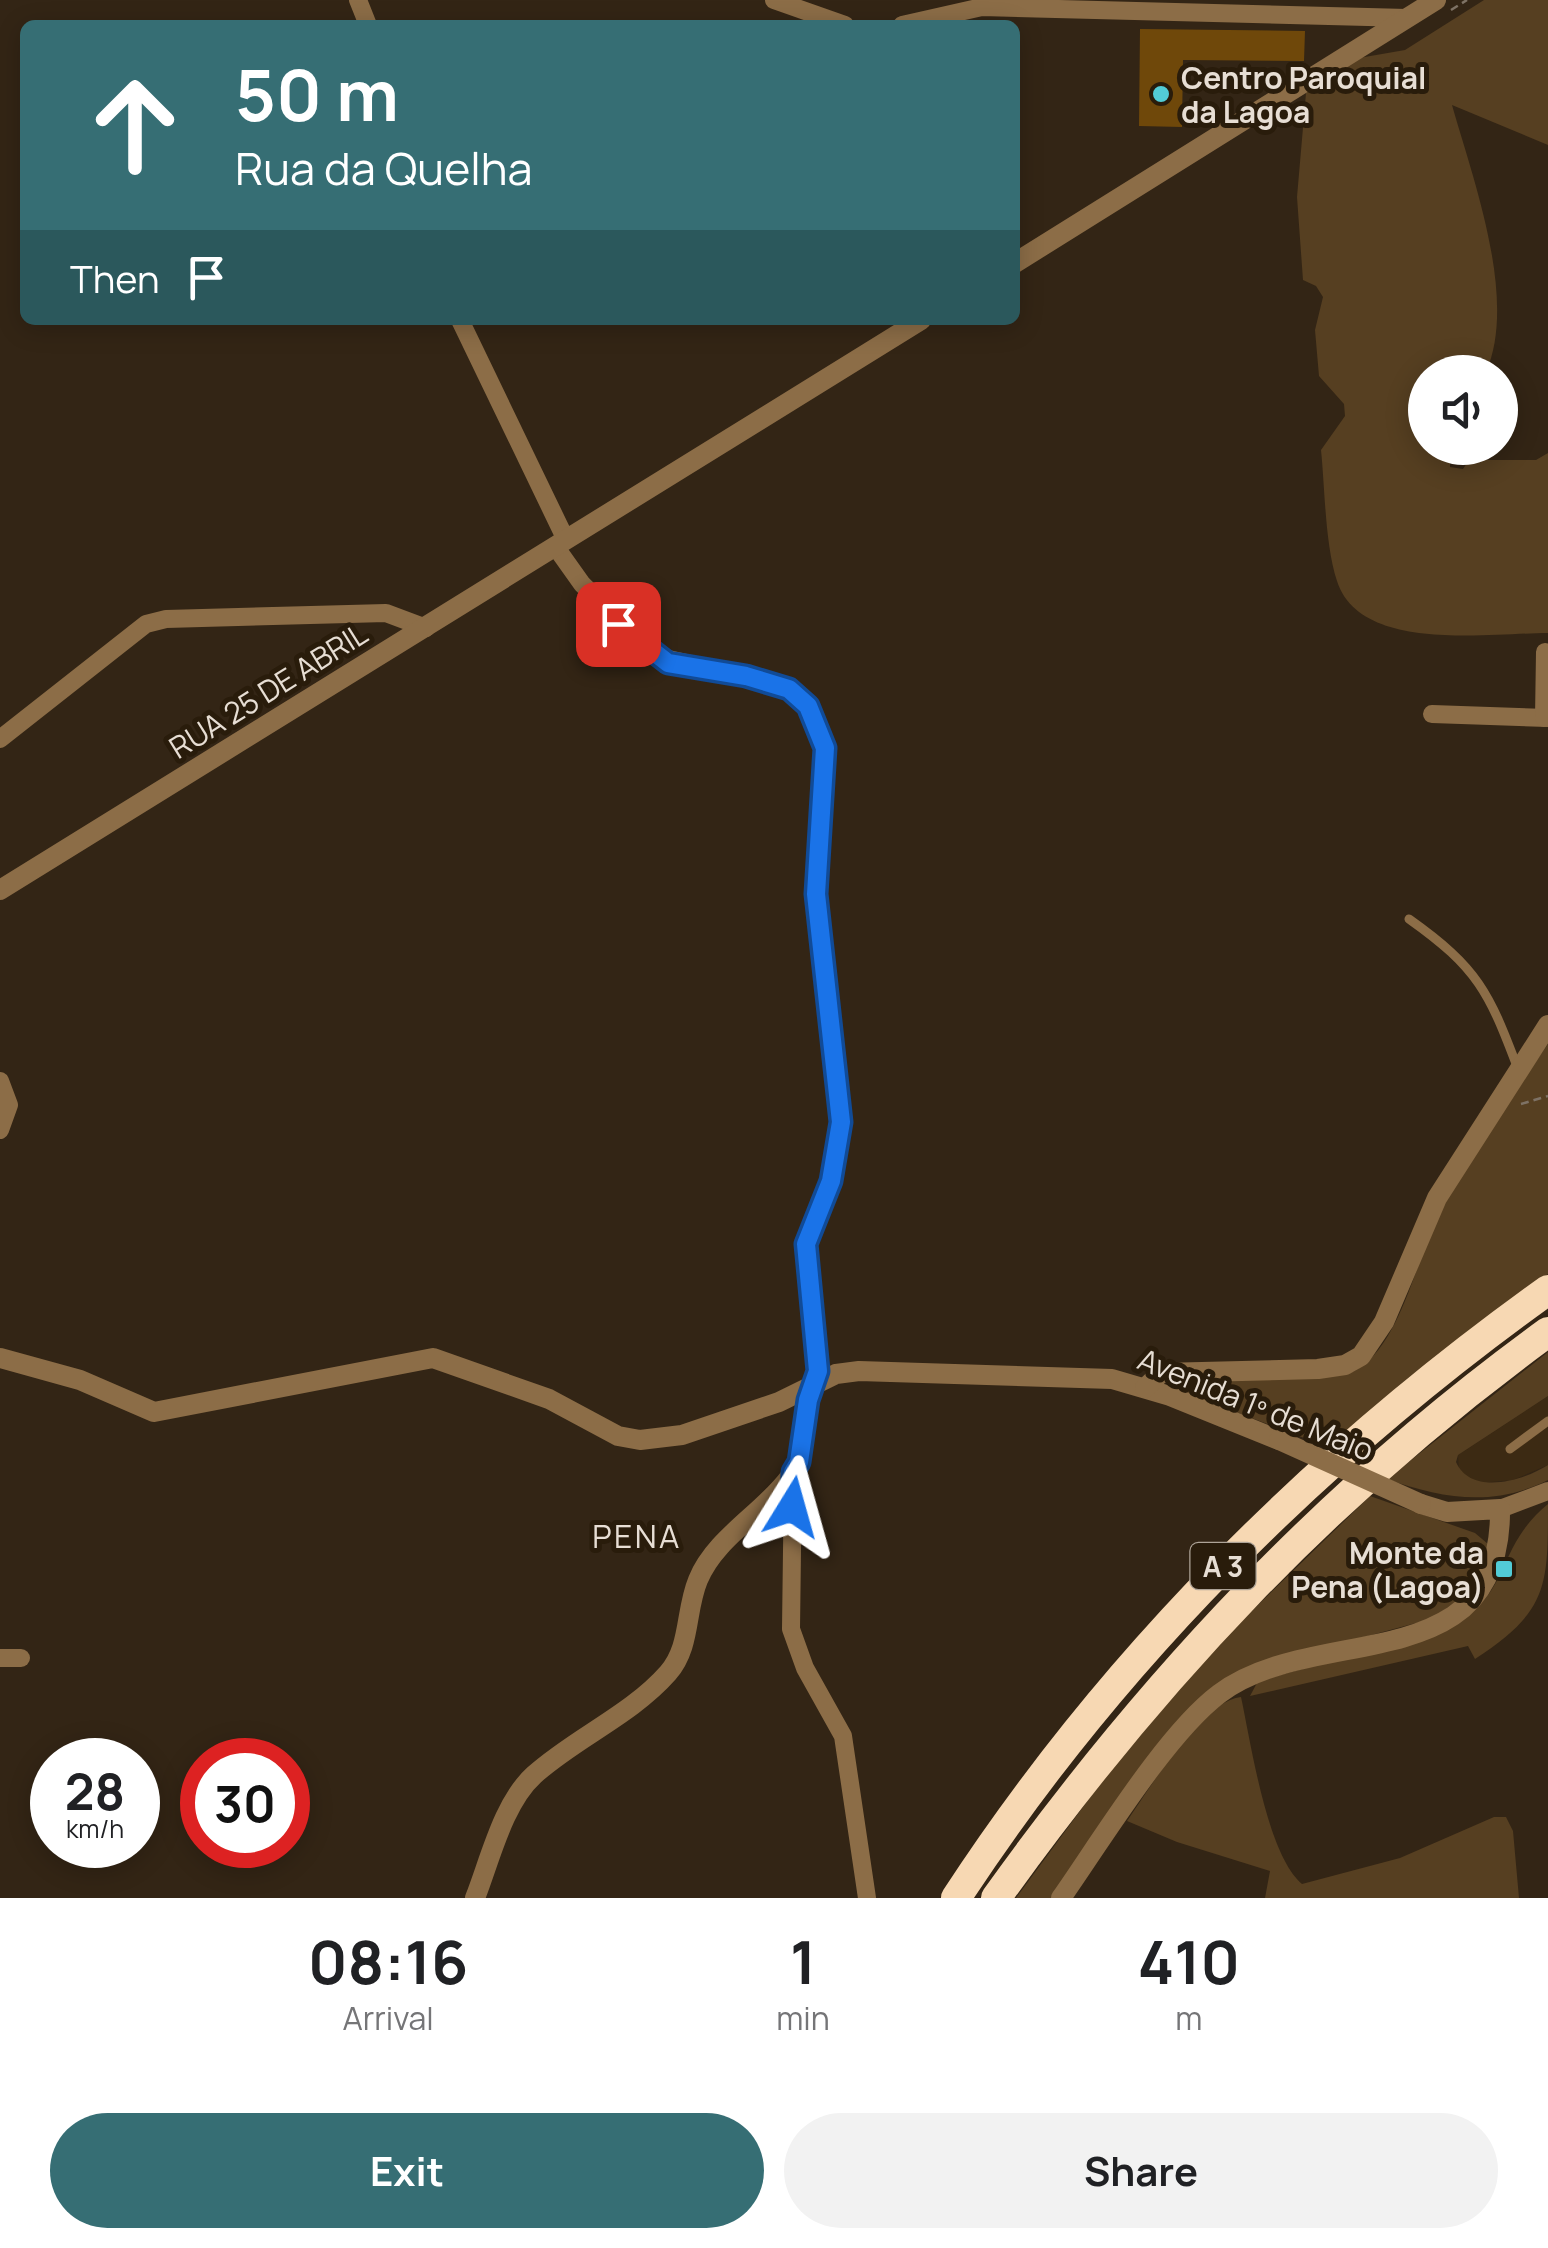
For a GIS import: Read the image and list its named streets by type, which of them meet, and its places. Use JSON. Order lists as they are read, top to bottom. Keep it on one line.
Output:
{"streets":{"highway":["A 3"],"street":["RUA 25 DE ABRIL","Avenida 1º de Maio"]},"districts":["PENA"],"places":{"other":["Centro Paroquial da Lagoa"],"transit":["Monte da Pena (Lagoa)"]},"page":{"turn":["50 m","Rua da Quelha"],"then":"Then","speed":"28 km/h","limit":"30","eta":["08:16","Arrival","1","min","410","m"],"buttons":["Exit","Share"]}}
